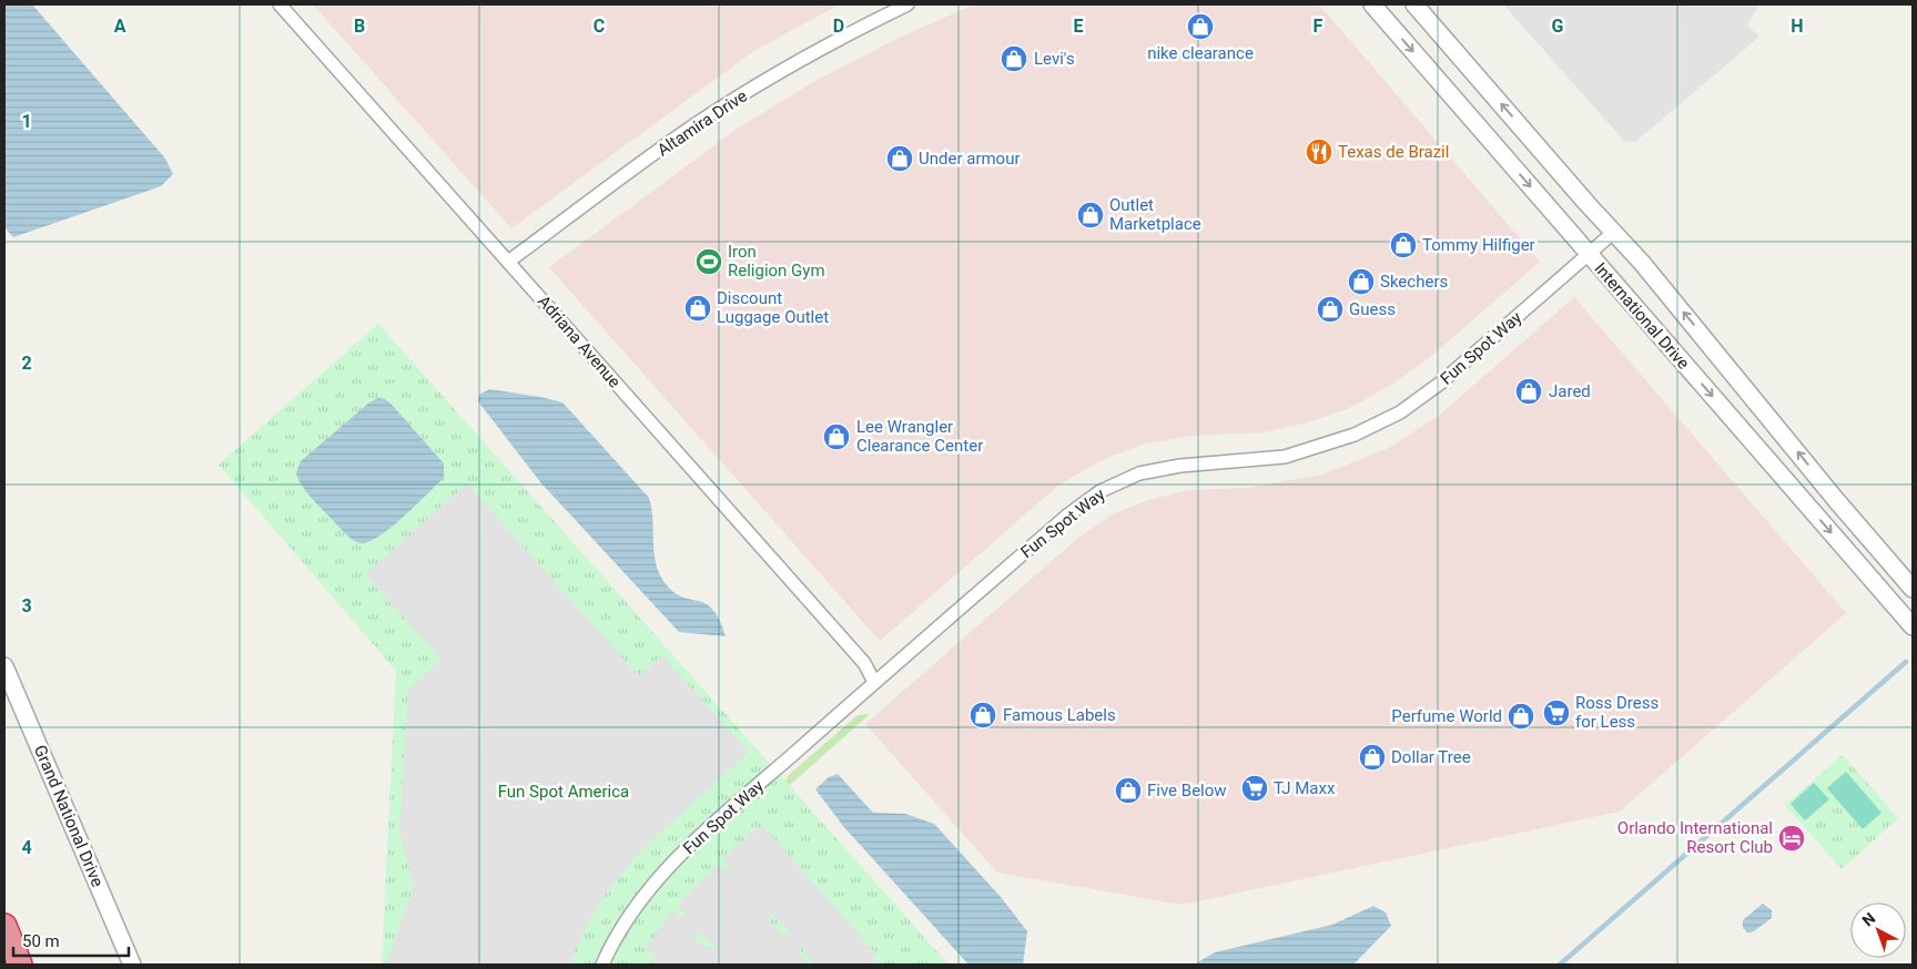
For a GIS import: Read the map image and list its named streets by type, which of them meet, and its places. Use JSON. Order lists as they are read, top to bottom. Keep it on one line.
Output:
{"streets":{"street":["Altamira Drive","International Drive","Adriana Avenue","Fun Spot Way","Grand National Drive"]},"crossings":[["Altamira Drive","Adriana Avenue"],["International Drive","Fun Spot Way"],["Adriana Avenue","Fun Spot Way"]],"parks":["Fun Spot America"],"places":{"shop":["nike clearance","Levi's","Under armour","Outlet Marketplace","Tommy Hilfiger","Skechers","Discount Luggage Outlet","Guess","Jared","Lee Wrangler Clearance Center","Famous Labels","Perfume World","Dollar Tree","Five Below"],"restaurant":["Texas de Brazil"],"sports":["Iron Religion Gym"],"supermarket":["Ross Dress for Less","TJ Maxx"],"hotel":["Orlando International Resort Club"]},"scale_bar":"50 m","north":"top left","grid":{"columns":["A","B","C","D","E","F","G","H"],"rows":["1","2","3","4"]}}
